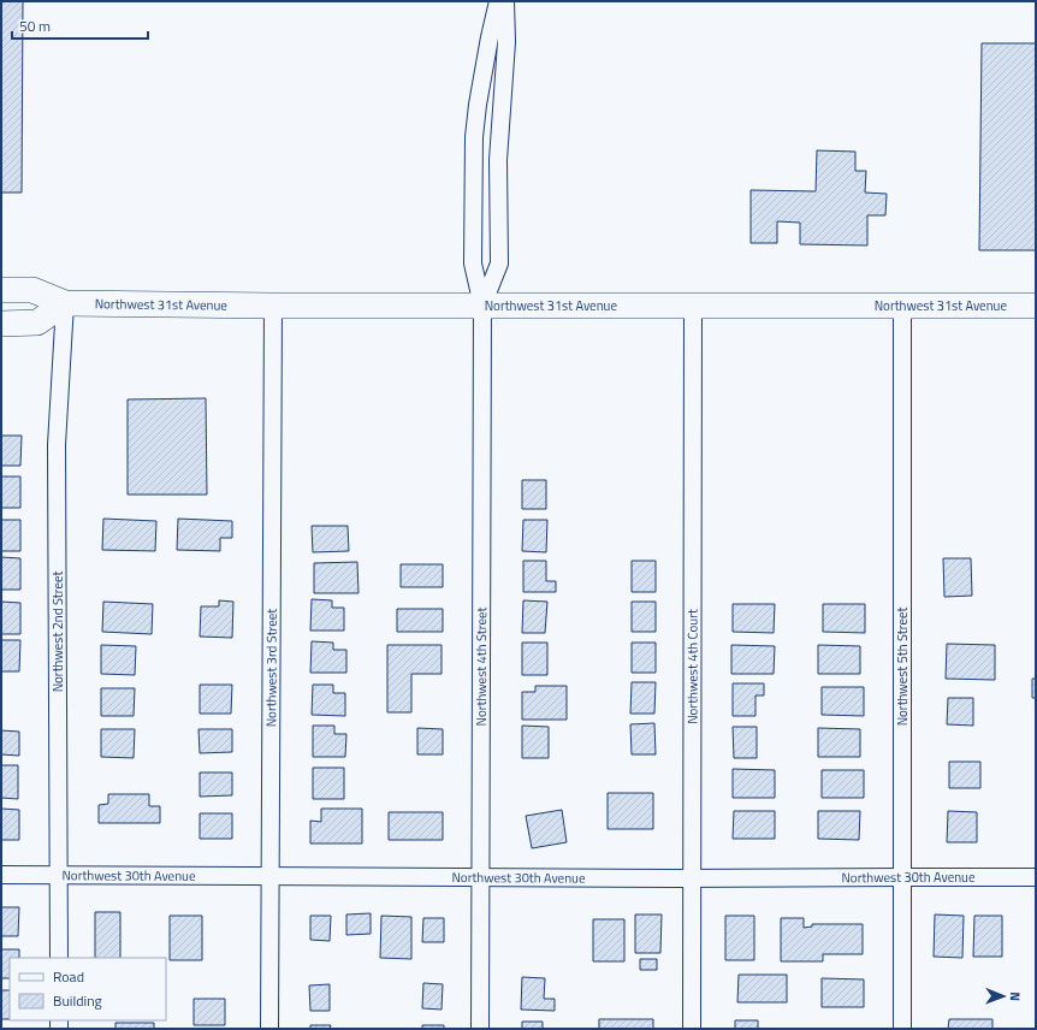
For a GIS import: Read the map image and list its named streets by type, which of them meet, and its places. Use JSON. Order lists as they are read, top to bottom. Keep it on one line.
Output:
{"streets":{"main road":["Northwest 31st Avenue"],"street":["Northwest 2nd Street","Northwest 4th Street","Northwest 4th Court","Northwest 5th Street","Northwest 3rd Street","Northwest 30th Avenue"]},"crossings":[["Northwest 31st Avenue","Northwest 2nd Street"],["Northwest 31st Avenue","Northwest 4th Street"],["Northwest 31st Avenue","Northwest 4th Court"],["Northwest 31st Avenue","Northwest 5th Street"],["Northwest 31st Avenue","Northwest 3rd Street"],["Northwest 2nd Street","Northwest 30th Avenue"],["Northwest 4th Street","Northwest 30th Avenue"],["Northwest 4th Court","Northwest 30th Avenue"],["Northwest 5th Street","Northwest 30th Avenue"],["Northwest 3rd Street","Northwest 30th Avenue"]],"legend":["Road","Building"],"scale_bar":"50 m","north":"right"}
